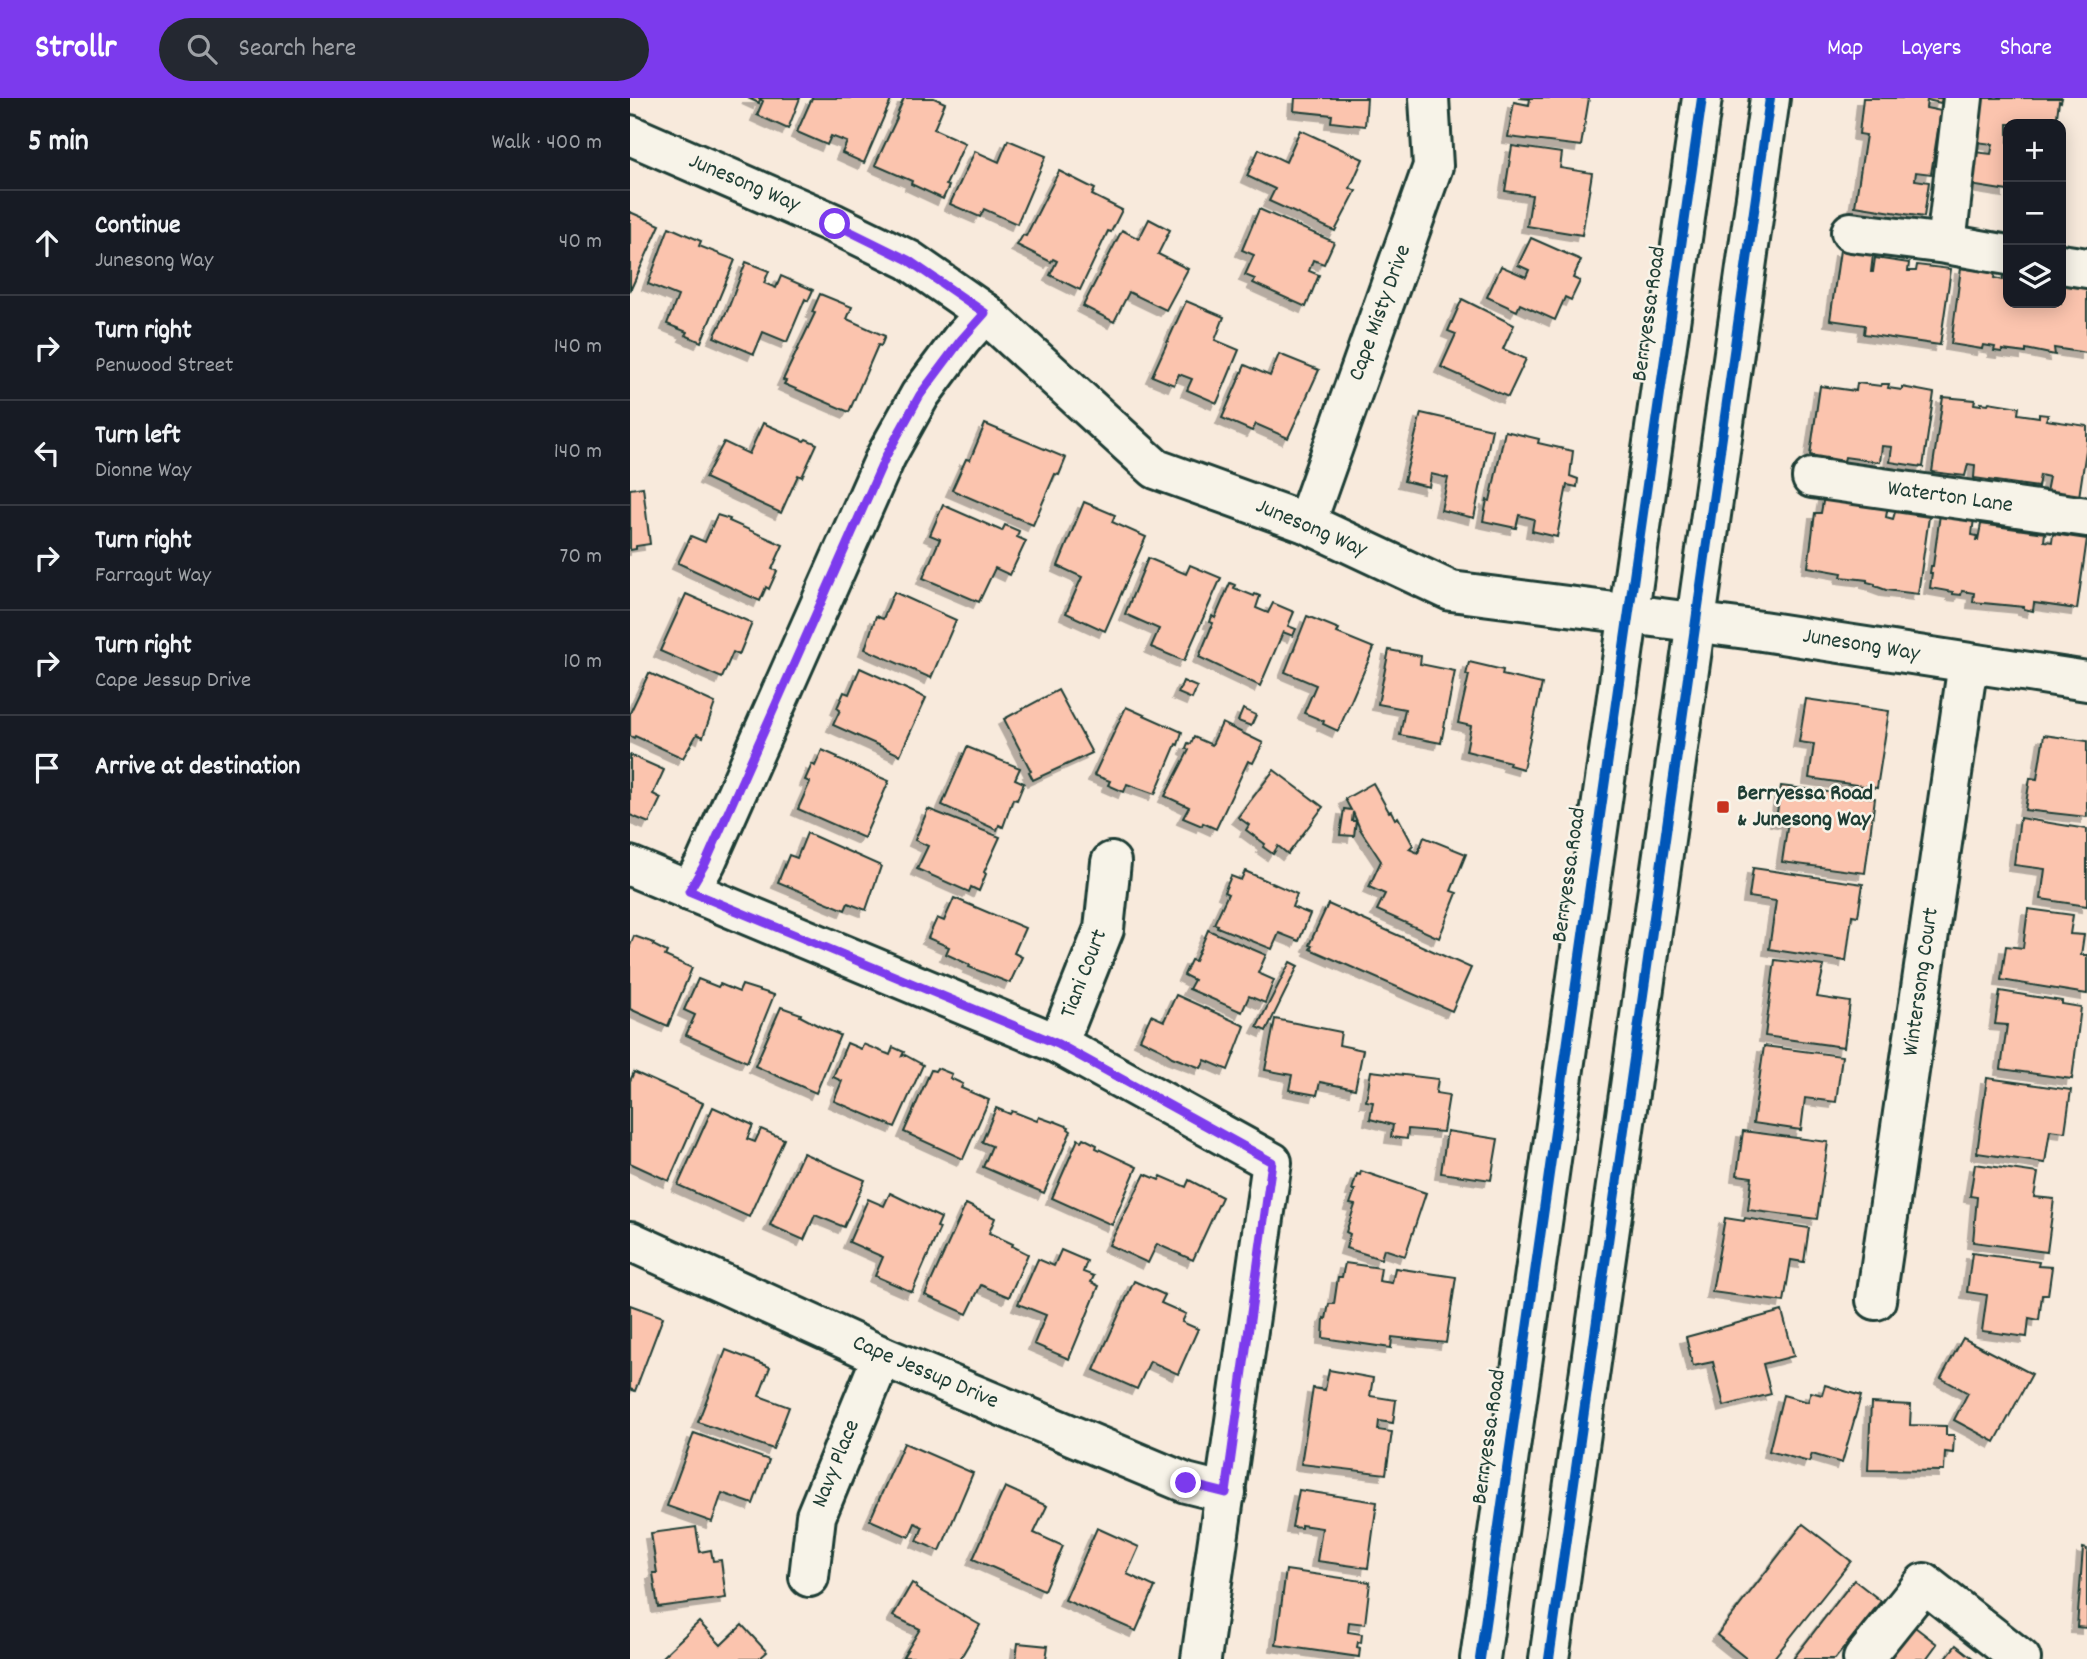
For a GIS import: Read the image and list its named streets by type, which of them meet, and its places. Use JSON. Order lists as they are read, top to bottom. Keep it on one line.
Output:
{"streets":{"street":["Junesong Way","Cape Misty Drive","Berryessa Road","Waterton Lane","Tiani Court","Wintersong Court","Cape Jessup Drive","Navy Place"]},"crossings":[["Junesong Way","Cape Misty Drive"],["Junesong Way","Berryessa Road"],["Junesong Way","Wintersong Court"],["Cape Jessup Drive","Navy Place"]],"places":{"transit":["Berryessa Road & Junesong Way"]},"page":{"header":"Strollr","search":"Search here","nav":["Map","Layers","Share"],"heading":["5 min","Walk · 400 m"],"map_buttons":["+","−"],"list":[["Continue","Junesong Way","40 m"],["Turn right","Penwood Street","140 m"],["Turn left","Dionne Way","140 m"],["Turn right","Farragut Way","70 m"],["Turn right","Cape Jessup Drive","10 m"],"Arrive at destination"]}}
